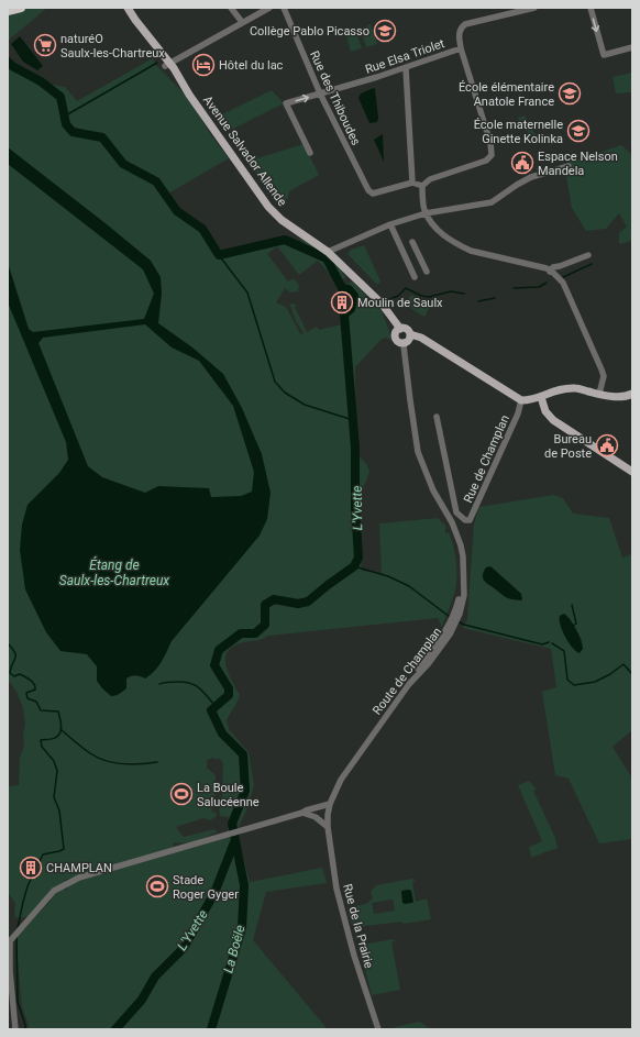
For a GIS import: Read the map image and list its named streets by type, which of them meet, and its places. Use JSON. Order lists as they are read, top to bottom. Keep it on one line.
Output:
{"streets":{"main road":["Avenue Salvador Allende"],"street":["Rue Elsa Triolet","Rue des Thiboudes","Rue de Champlan","Route de Champlan","Rue de la Prairie"]},"crossings":[["Rue Elsa Triolet","Rue des Thiboudes"],["Avenue Salvador Allende","Route de Champlan"],["Route de Champlan","Rue de la Prairie"]],"water":["L'Yvette","Étang de Saulx-les-Chartreux","La Boële"],"places":{"school or university":["Collège Pablo Picasso","École élémentaire Anatole France","École maternelle Ginette Kolinka"],"supermarket":["naturéO Saulx-les-Chartreux"],"hotel":["Hôtel du lac"],"public building":["Espace Nelson Mandela","Bureau de Poste"],"building":["Moulin de Saulx","CHAMPLAN"],"sports":["La Boule Salucéenne","Stade Roger Gyger"]}}
